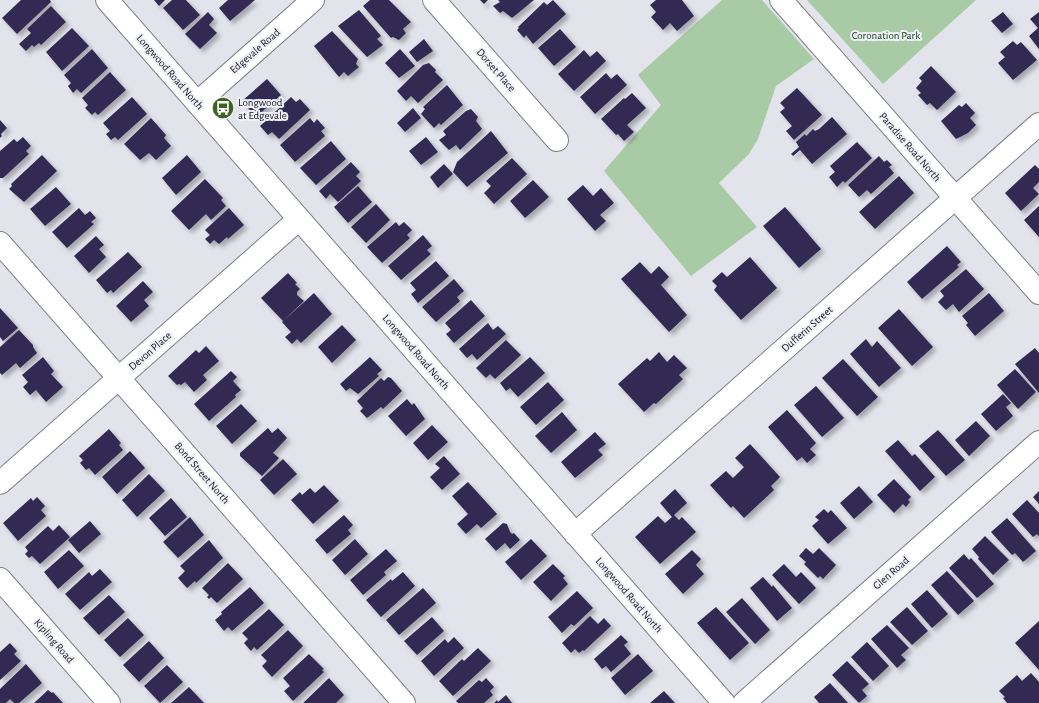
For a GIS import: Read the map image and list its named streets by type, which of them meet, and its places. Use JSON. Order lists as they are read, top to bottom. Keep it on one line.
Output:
{"streets":{"street":["Edgevale Road","Dorset Place","Longwood Road North","Paradise Road North","Dufferin Street","Devon Place","Bond Street North","Glen Road","Kipling Road"]},"crossings":[["Edgevale Road","Longwood Road North"],["Longwood Road North","Dufferin Street"],["Longwood Road North","Devon Place"],["Paradise Road North","Dufferin Street"],["Devon Place","Bond Street North"]],"parks":["Coronation Park"],"places":{"bus stop":["Longwood at Edgevale"]}}
